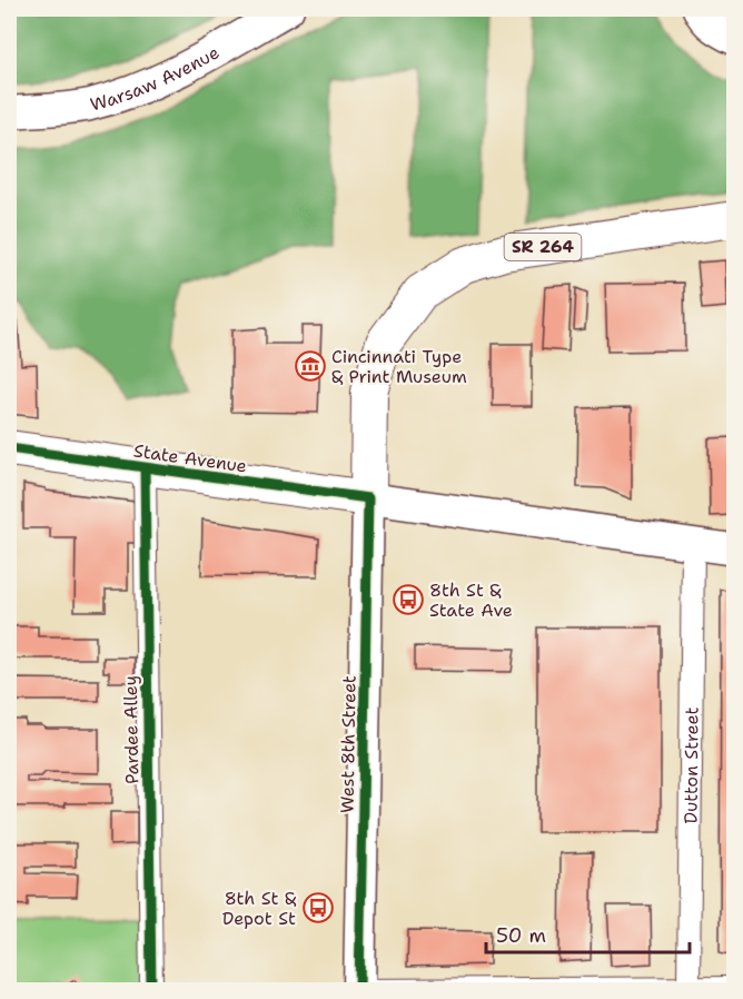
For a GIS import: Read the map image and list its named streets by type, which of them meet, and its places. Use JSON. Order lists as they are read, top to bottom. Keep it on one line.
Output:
{"streets":{"main road":["Warsaw Avenue","SR 264","State Avenue","West 8th Street"],"street":["Pardee Alley","Dutton Street"]},"crossings":[["State Avenue","Pardee Alley"],["State Avenue","West 8th Street"],["State Avenue","Dutton Street"]],"places":{"museum":["Cincinnati Type & Print Museum"],"bus stop":["8th St & State Ave","8th St & Depot St"]},"scale_bar":"50 m"}
